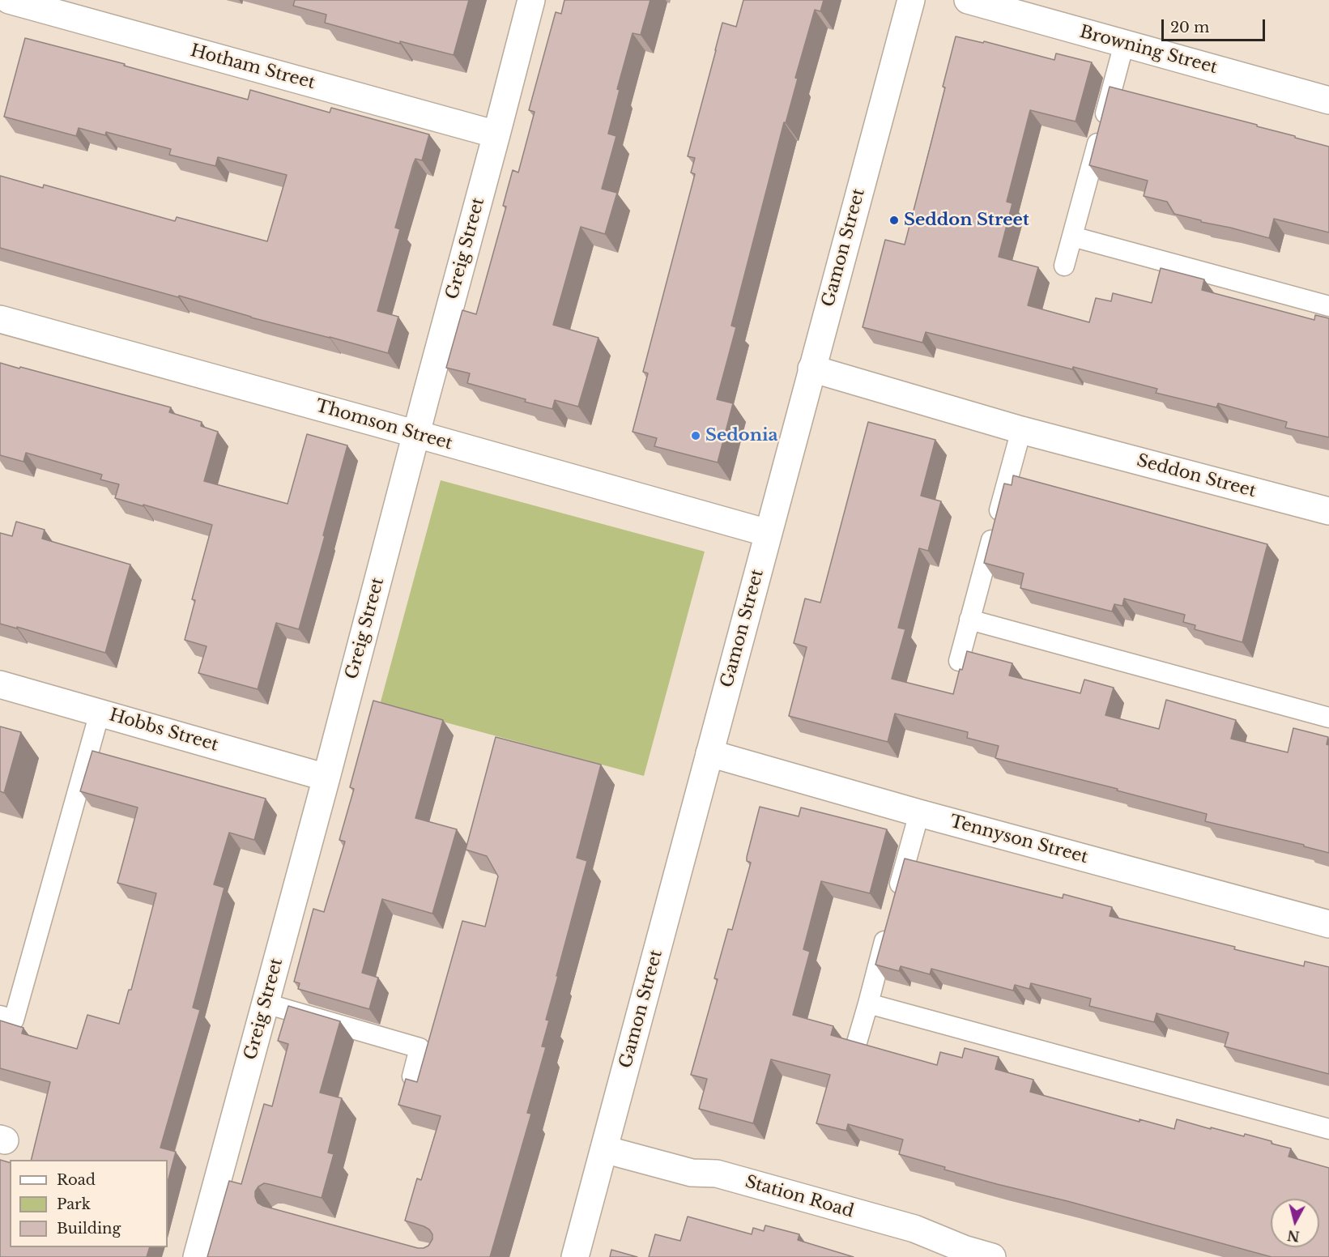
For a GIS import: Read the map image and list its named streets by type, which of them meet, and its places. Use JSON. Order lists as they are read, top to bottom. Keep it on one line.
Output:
{"streets":{"street":["Browning Street","Hotham Street","Gamon Street","Greig Street","Thomson Street","Seddon Street","Hobbs Street","Tennyson Street","Station Road"]},"crossings":[["Hotham Street","Greig Street"],["Gamon Street","Thomson Street"],["Gamon Street","Seddon Street"],["Gamon Street","Tennyson Street"],["Gamon Street","Station Road"],["Greig Street","Thomson Street"],["Greig Street","Hobbs Street"]],"places":["Seddon Street","Sedonia"],"legend":["Road","Park","Building"],"scale_bar":"20 m","north":"bottom"}
